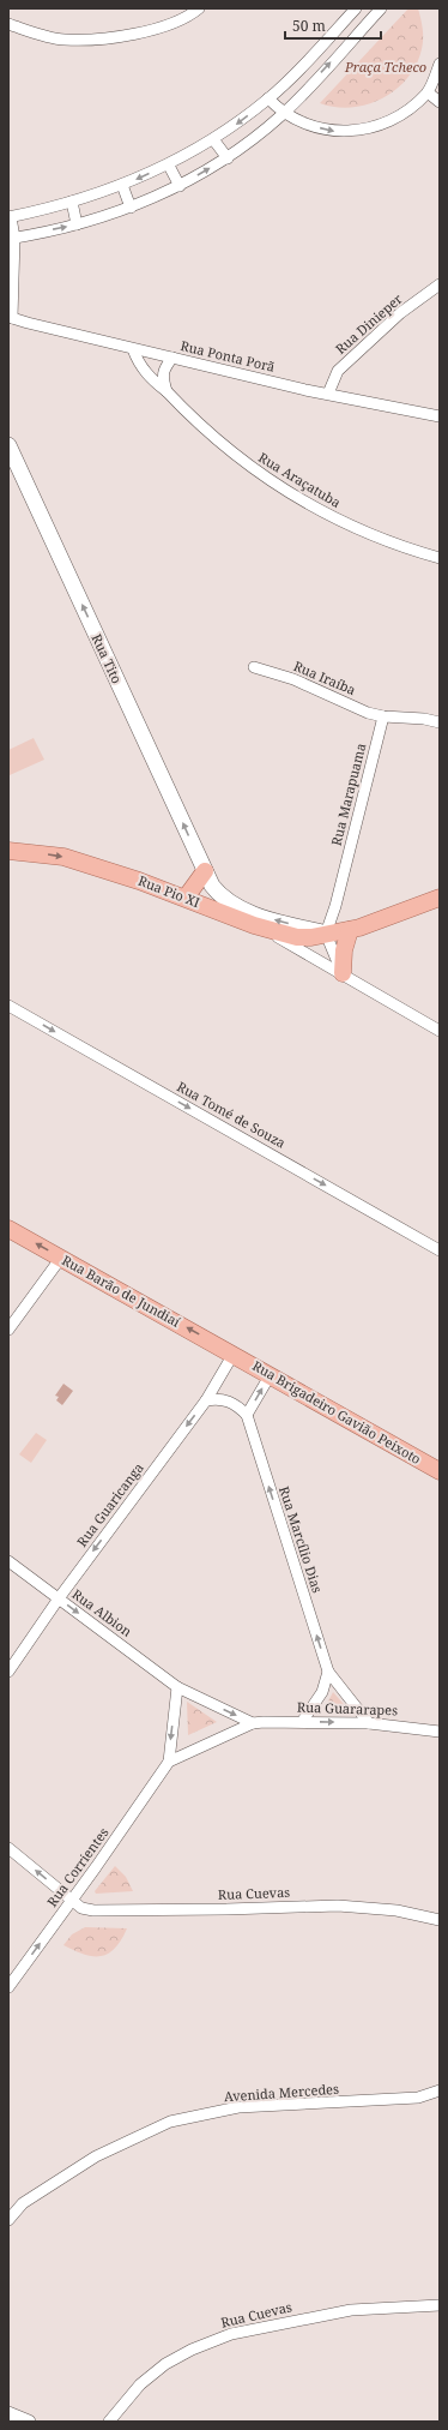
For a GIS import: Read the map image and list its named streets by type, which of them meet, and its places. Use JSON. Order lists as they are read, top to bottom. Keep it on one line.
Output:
{"streets":{"main road":["Rua Tito","Rua Pio XI","Rua Barão de Jundiaí","Rua Brigadeiro Gavião Peixoto"],"street":["Rua Dinieper","Rua Ponta Porã","Rua Araçatuba","Rua Iraíba","Rua Marapuama","Rua Tomé de Souza","Rua Guaricanga","Rua Marcílio Dias","Rua Albion","Rua Guararapes","Rua Corrientes","Rua Cuevas","Avenida Mercedes"]},"crossings":[["Rua Dinieper","Rua Ponta Porã"],["Rua Ponta Porã","Rua Araçatuba"],["Rua Tito","Rua Pio XI"],["Rua Iraíba","Rua Marapuama"],["Rua Marapuama","Rua Pio XI"],["Rua Barão de Jundiaí","Rua Brigadeiro Gavião Peixoto"],["Rua Barão de Jundiaí","Rua Guaricanga"],["Rua Brigadeiro Gavião Peixoto","Rua Guaricanga"],["Rua Guaricanga","Rua Albion"],["Rua Marcílio Dias","Rua Guararapes"],["Rua Albion","Rua Guararapes"],["Rua Corrientes","Rua Cuevas"]],"one_way":["Rua Tito","Rua Tomé de Souza","Rua Barão de Jundiaí","Rua Guaricanga","Rua Marcílio Dias","Rua Albion","Rua Guararapes","Rua Corrientes"],"parks":["Praça Tcheco"],"scale_bar":"50 m"}
